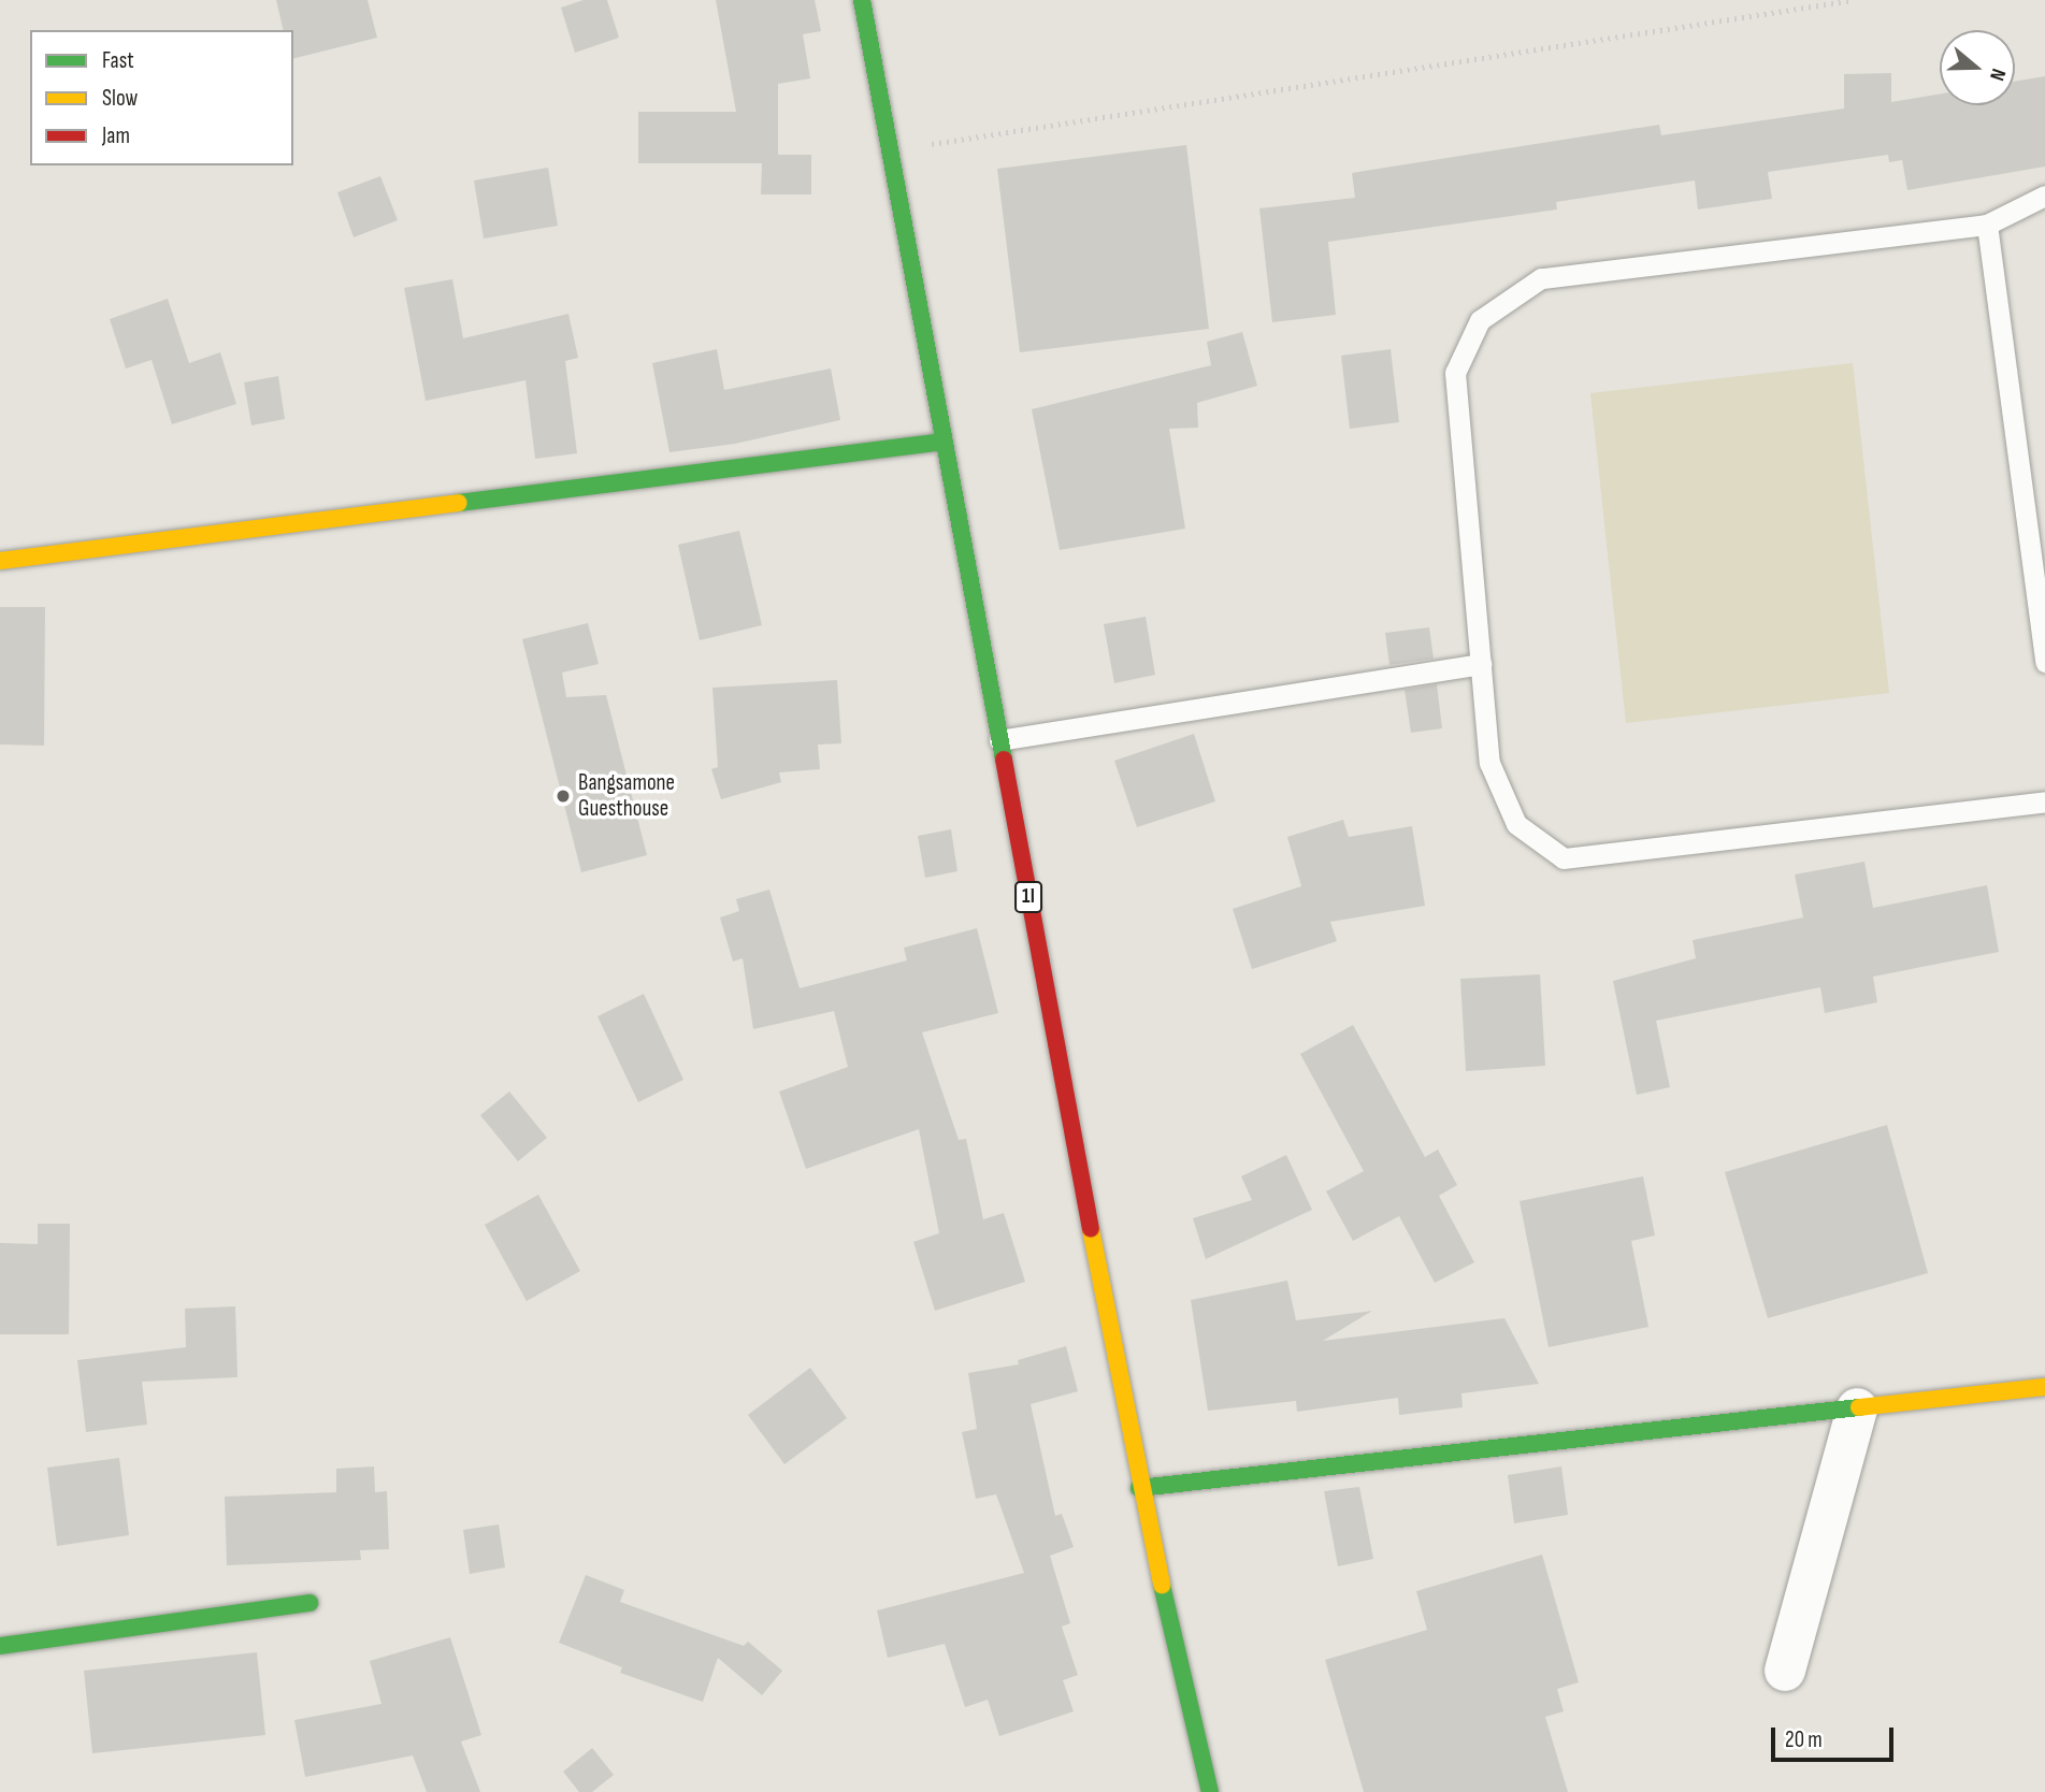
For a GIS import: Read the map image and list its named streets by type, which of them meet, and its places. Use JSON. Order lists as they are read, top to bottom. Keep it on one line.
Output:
{"streets":{"main road":["1I"]},"places":["Bangsamone Guesthouse"],"legend":["Fast","Slow","Jam"],"scale_bar":"20 m","north":"right"}
